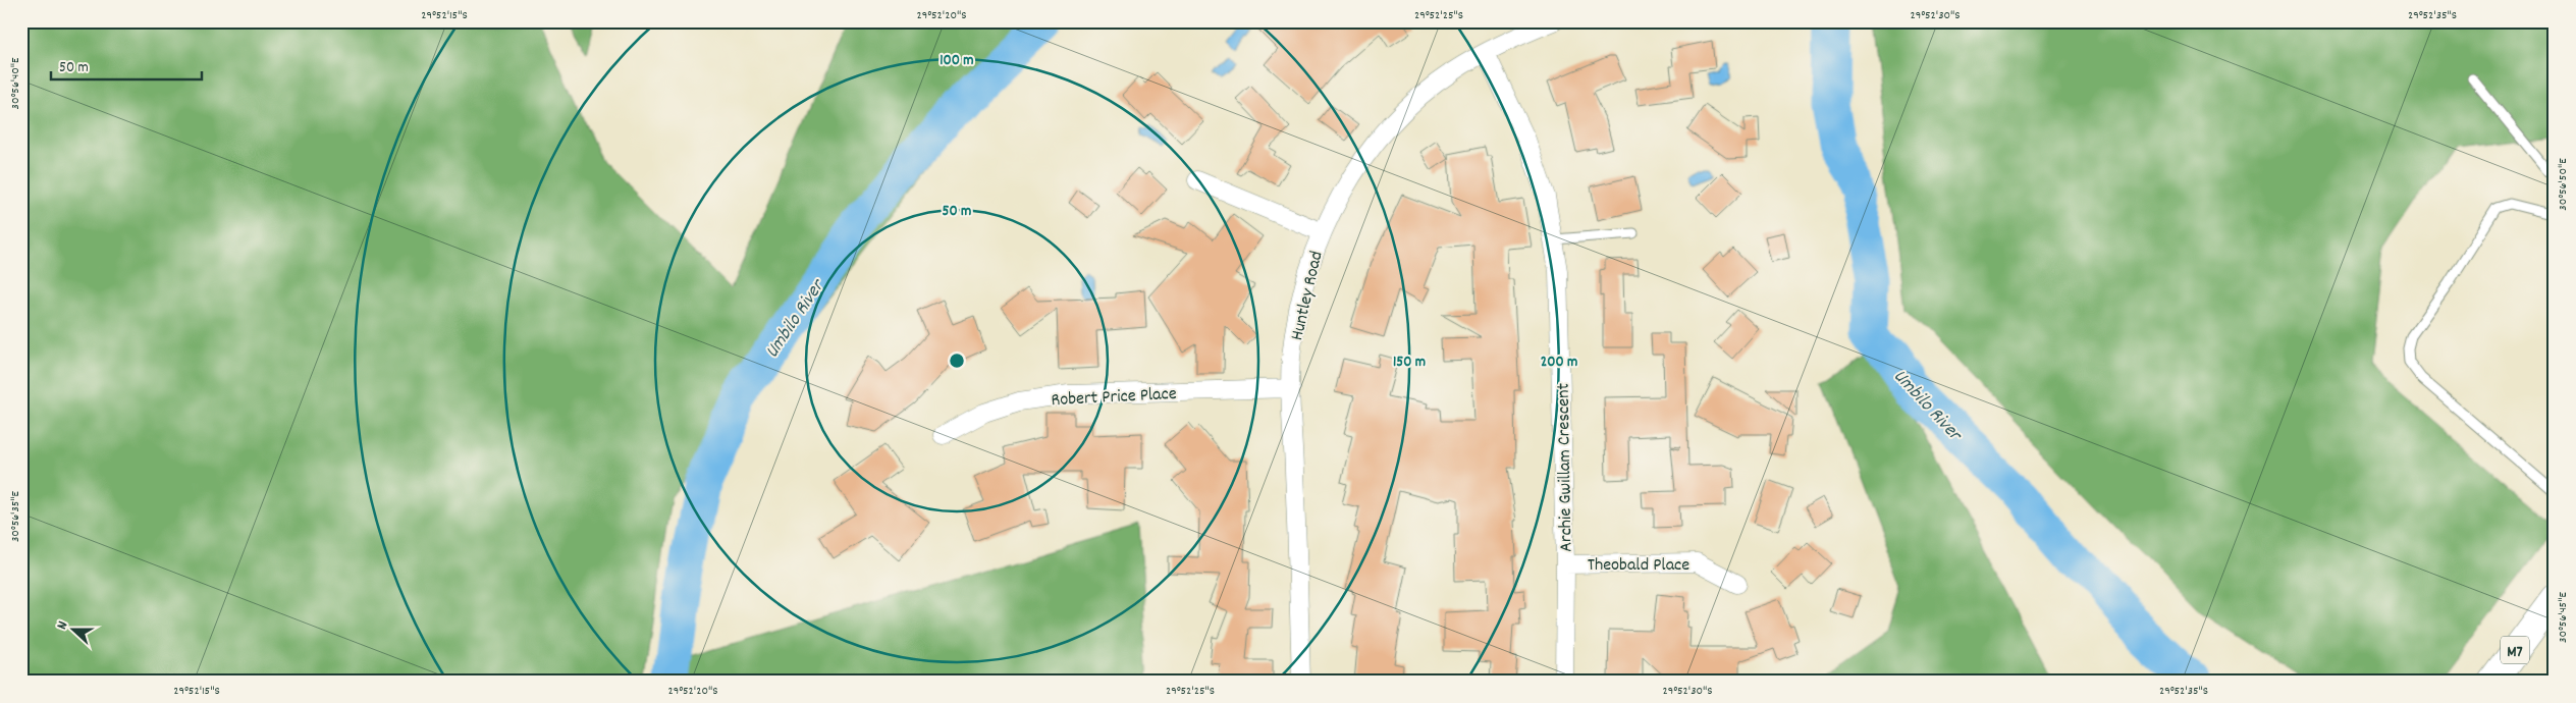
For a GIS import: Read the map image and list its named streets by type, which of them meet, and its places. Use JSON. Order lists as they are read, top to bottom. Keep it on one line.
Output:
{"streets":{"highway":["M7"],"street":["Huntley Road","Robert Price Place","Archie Gwillam Crescent","Theobald Place"]},"crossings":[["Huntley Road","Robert Price Place"],["Huntley Road","Archie Gwillam Crescent"],["Archie Gwillam Crescent","Theobald Place"]],"water":["Umbilo River"],"scale_bar":"50 m","north":"left","coordinates":["29°52'15\"S","29°52'20\"S","29°52'25\"S","29°52'30\"S","29°52'35\"S","30°56'40\"E","30°56'50\"E","30°56'35\"E","30°56'45\"E"],"rings":["100 m","50 m","150 m","200 m"]}
